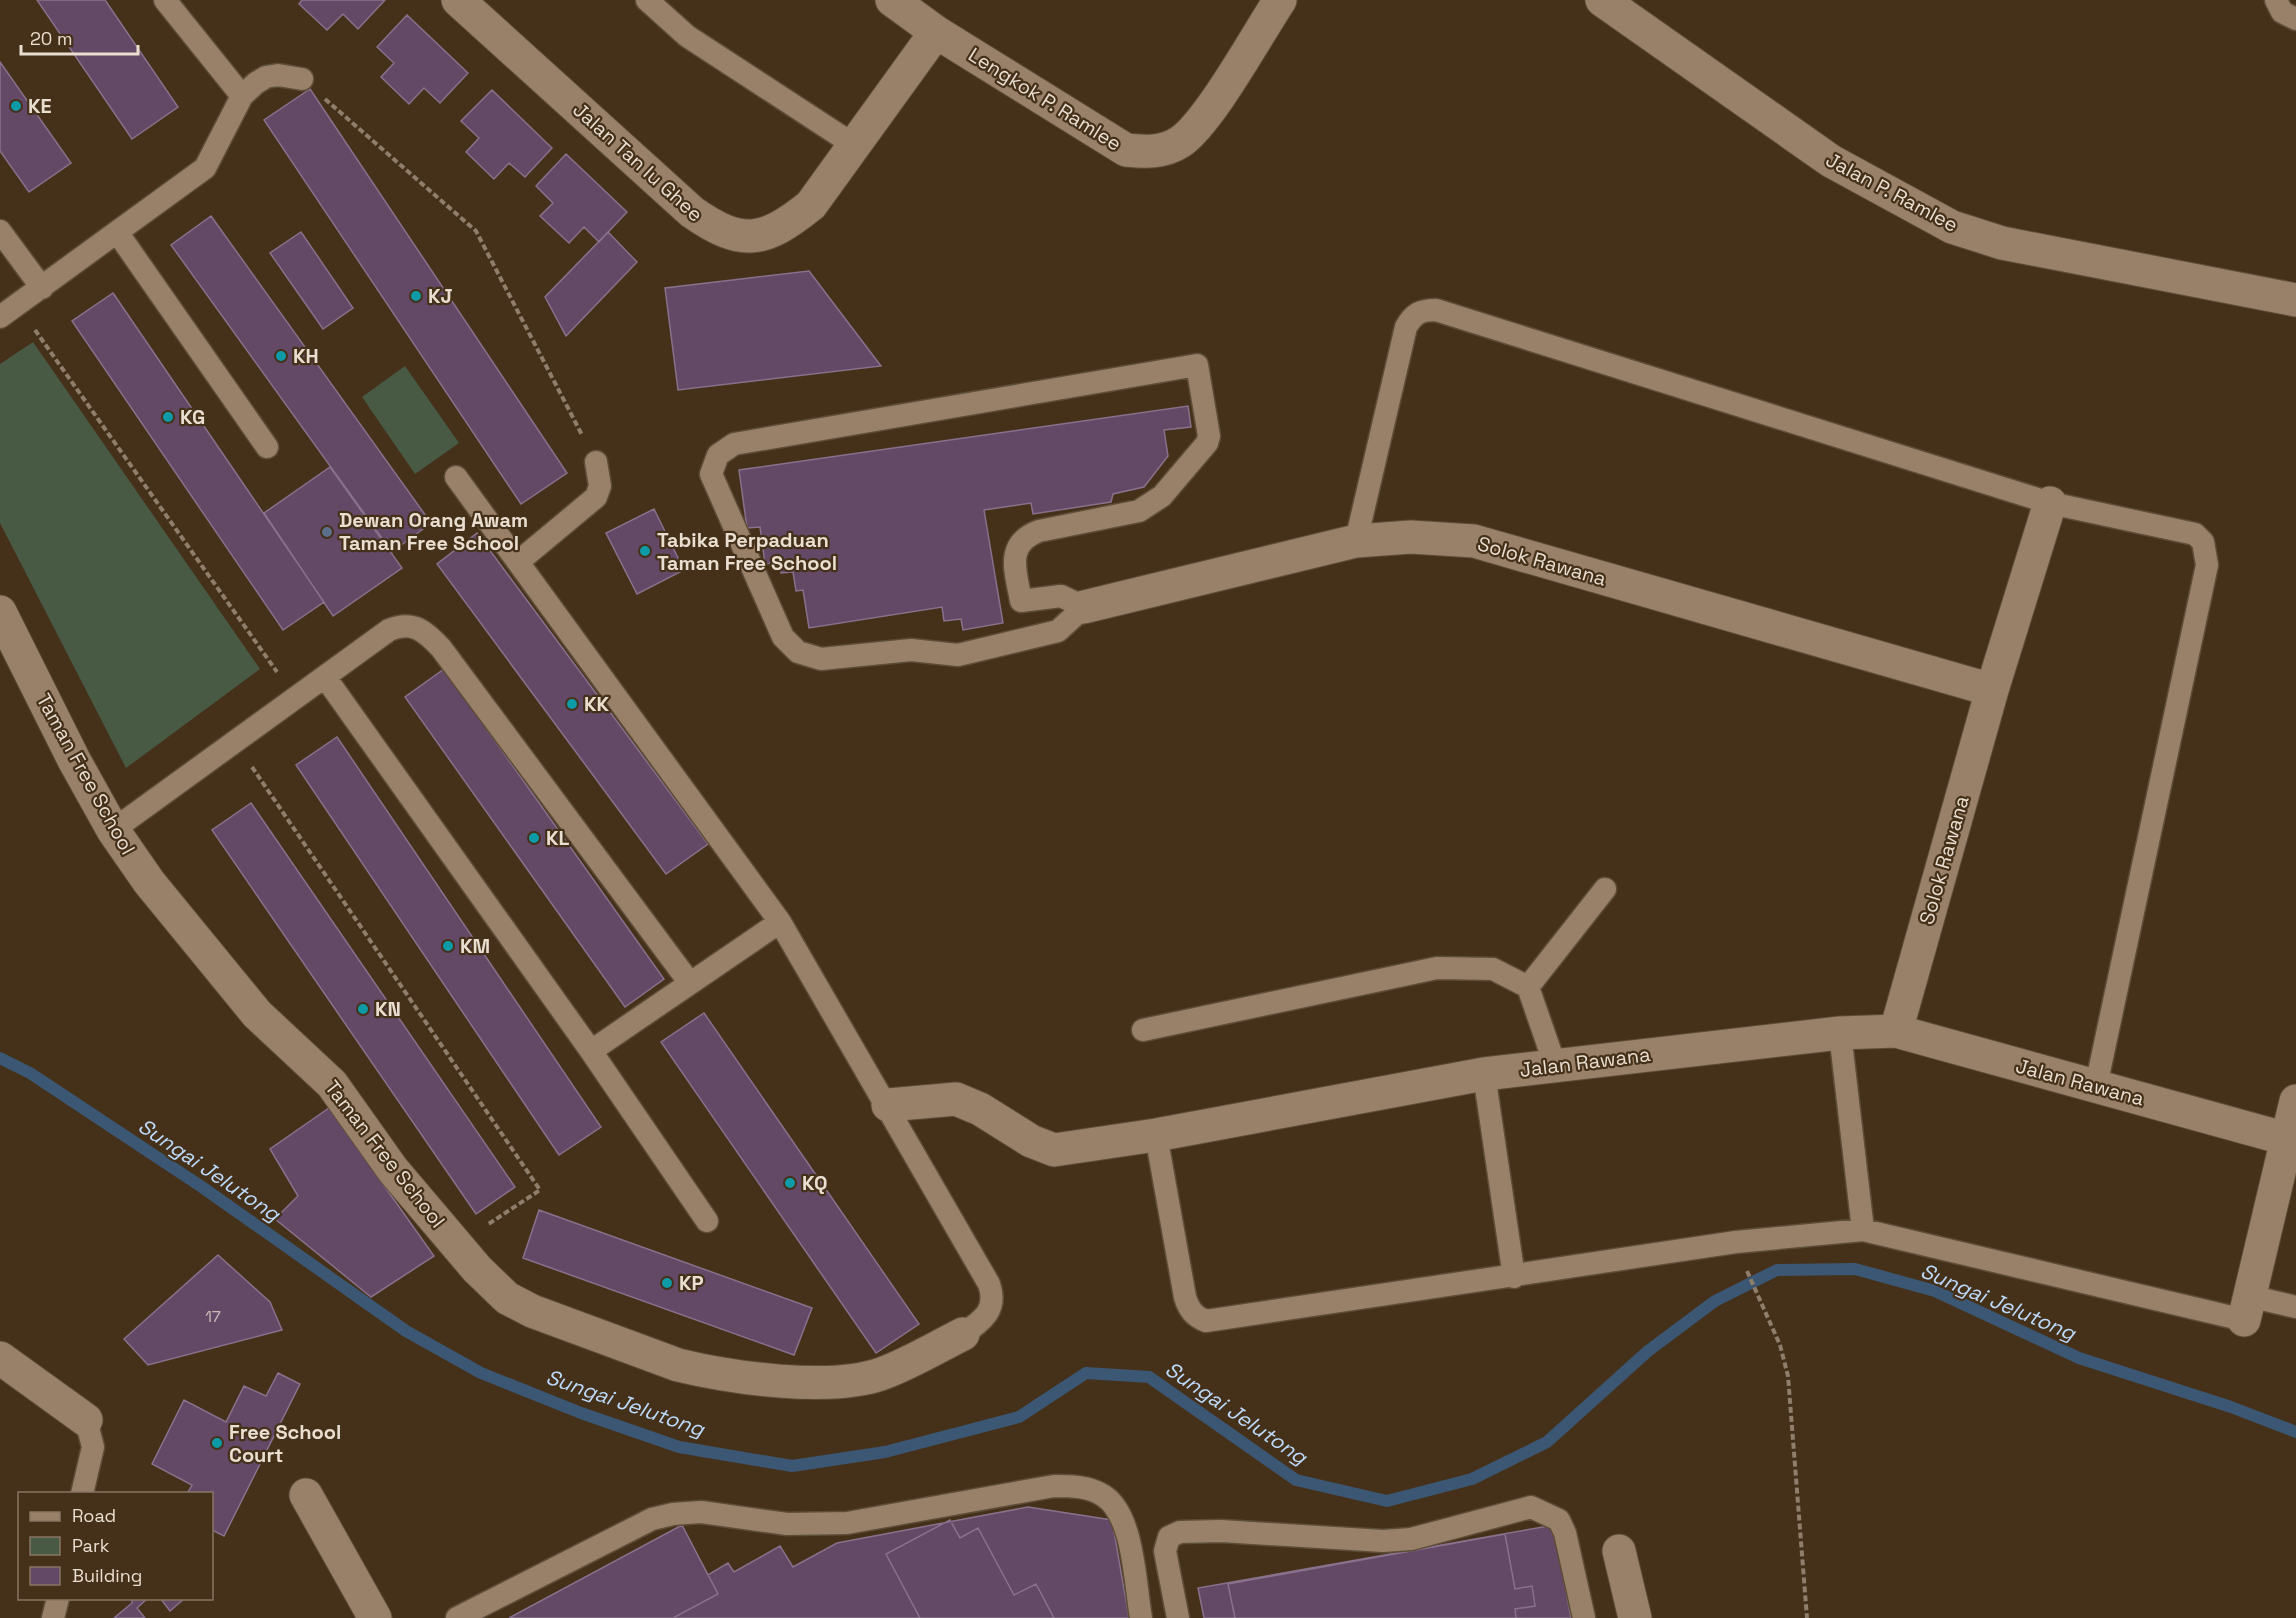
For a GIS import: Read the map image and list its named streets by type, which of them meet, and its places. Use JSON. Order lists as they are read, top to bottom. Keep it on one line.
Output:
{"streets":{"street":["Lengkok P. Ramlee","Jalan Tan Iu Ghee","Jalan P. Ramlee","Solok Rawana","Taman Free School","Jalan Rawana"]},"crossings":[["Lengkok P. Ramlee","Jalan Tan Iu Ghee"],["Solok Rawana","Jalan Rawana"]],"water":["Sungai Jelutong"],"places":["KE","KJ","KH","KG","Dewan Orang Awam Taman Free School","Tabika Perpaduan Taman Free School","KK","KL","KM","KN","KQ","KP","Free School Court"],"house_numbers":["17"],"legend":["Road","Park","Building"],"scale_bar":"20 m"}
